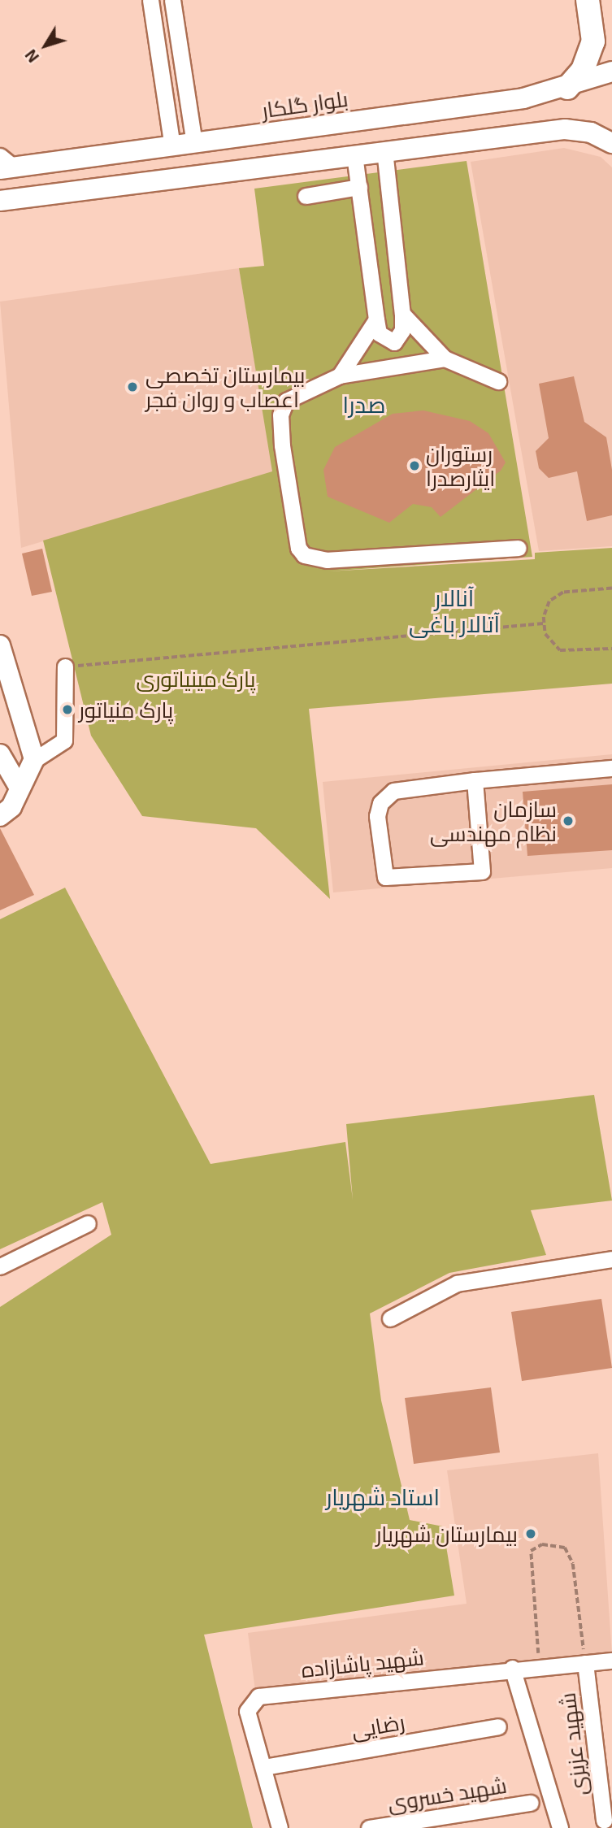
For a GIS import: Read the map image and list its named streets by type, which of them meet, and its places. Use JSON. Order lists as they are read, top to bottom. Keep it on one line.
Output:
{"streets":{"main road":["بلوار گلکار"],"street":["شهید پاشازاده","رضایی","شهید عزیزی","شهید خسروی"]},"crossings":[["شهید پاشازاده","رضایی"],["شهید پاشازاده","شهید عزیزی"]],"districts":["صدرا","آنالار آتالار باغی","استاد شهریار"],"parks":["پارک مینیاتوری"],"places":["بیمارستان تخصصی اعصاب و روان فجر","رستوران ایثارصدرا","پارک منیاتور","سازمان نظام مهندسی","بیمارستان شهریار"],"north":"bottom left"}
